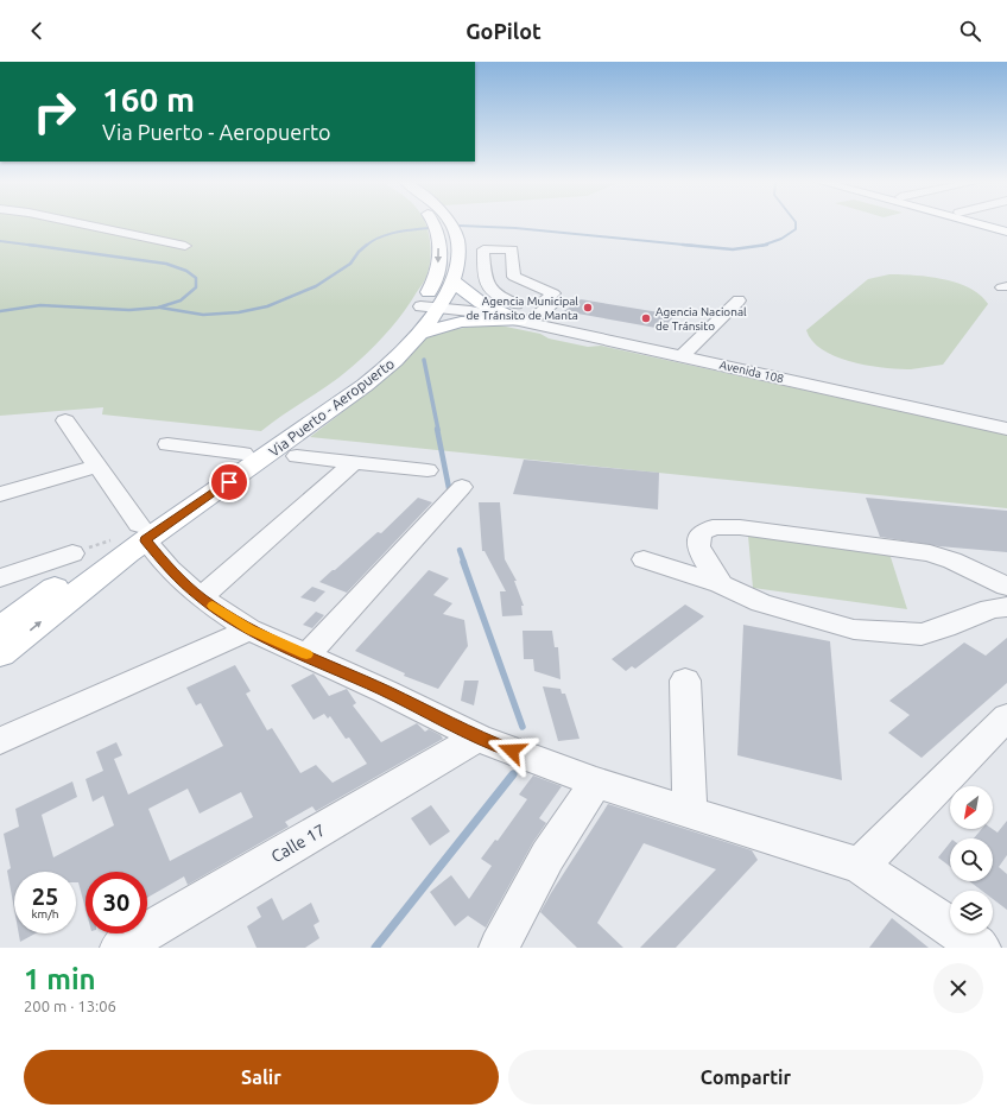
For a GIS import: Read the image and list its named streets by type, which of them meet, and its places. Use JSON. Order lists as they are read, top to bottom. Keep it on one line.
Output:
{"streets":{"main road":["Via Puerto - Aeropuerto"],"street":["Avenida 108","Calle 17"]},"crossings":[["Avenida 108","Via Puerto - Aeropuerto"]],"places":["Agencia Municipal de Tránsito de Manta","Agencia Nacional de Tránsito"],"north":"bottom left","page":{"header":"GoPilot","turn":["160 m","Via Puerto - Aeropuerto"],"speed":"25 km/h","limit":"30","heading":["1 min","200 m · 13:06"],"buttons":["Salir","Compartir"]}}
